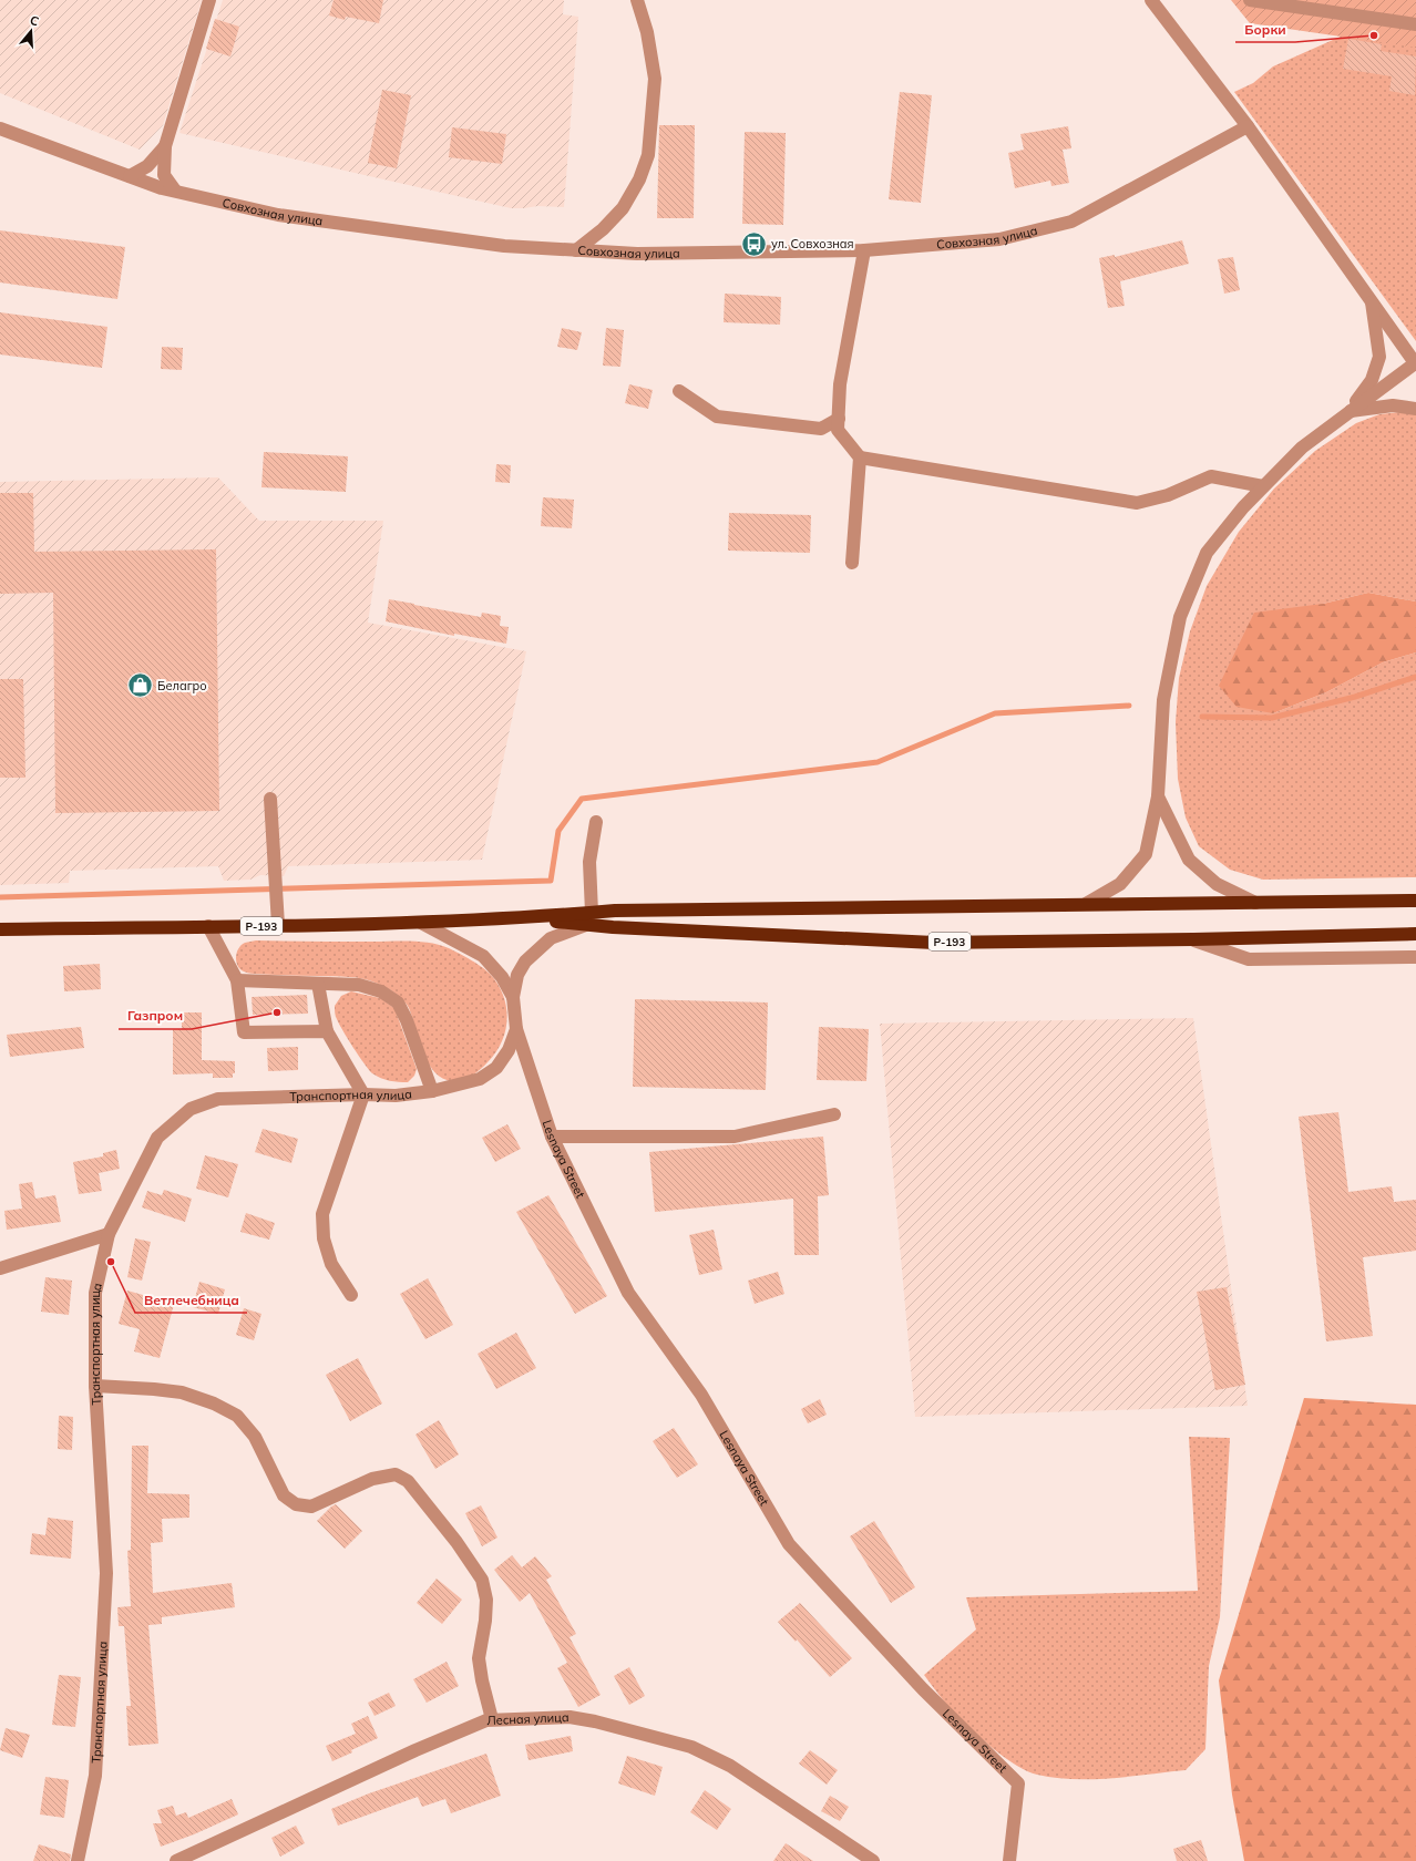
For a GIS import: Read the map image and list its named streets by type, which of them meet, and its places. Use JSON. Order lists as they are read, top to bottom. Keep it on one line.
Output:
{"streets":{"highway":["Р-193"],"street":["Совхозная улица","Транспортная улица","Lesnaya Street","Лесная улица"]},"crossings":[["Транспортная улица","Lesnaya Street"]],"places":{"other":["Борки","Газпром","Ветлечебница"],"bus stop":["ул. Совхозная"],"shop":["Белагро"]},"north":"top"}
